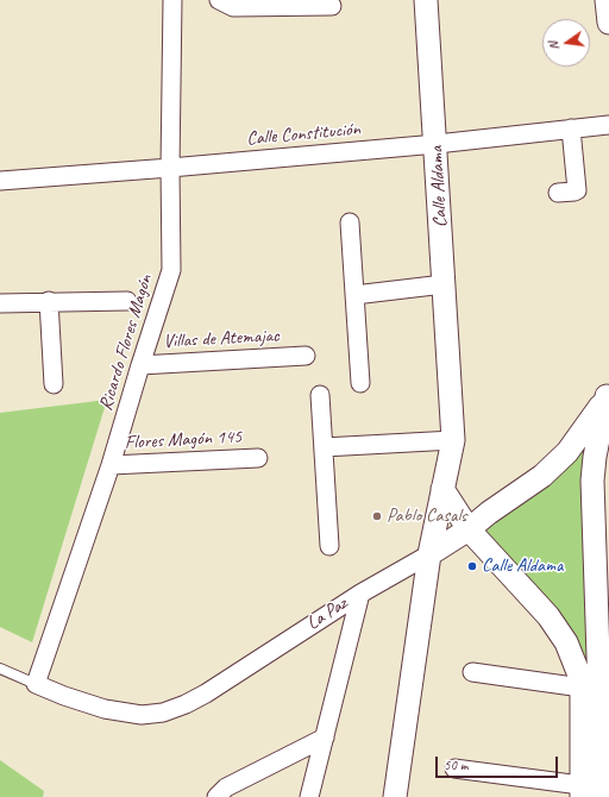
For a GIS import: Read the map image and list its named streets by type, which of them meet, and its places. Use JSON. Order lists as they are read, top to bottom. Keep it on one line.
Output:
{"streets":{"street":["Calle Constitución","Calle Aldama","Villas de Atemajac","Ricardo Flores Magón","Flores Magón 145","La Paz"]},"crossings":[["Calle Constitución","Calle Aldama"],["Calle Constitución","Ricardo Flores Magón"],["Calle Aldama","La Paz"],["Villas de Atemajac","Ricardo Flores Magón"],["Ricardo Flores Magón","Flores Magón 145"],["Ricardo Flores Magón","La Paz"]],"places":["Pablo Casals","Calle Aldama"],"scale_bar":"50 m","north":"left"}
